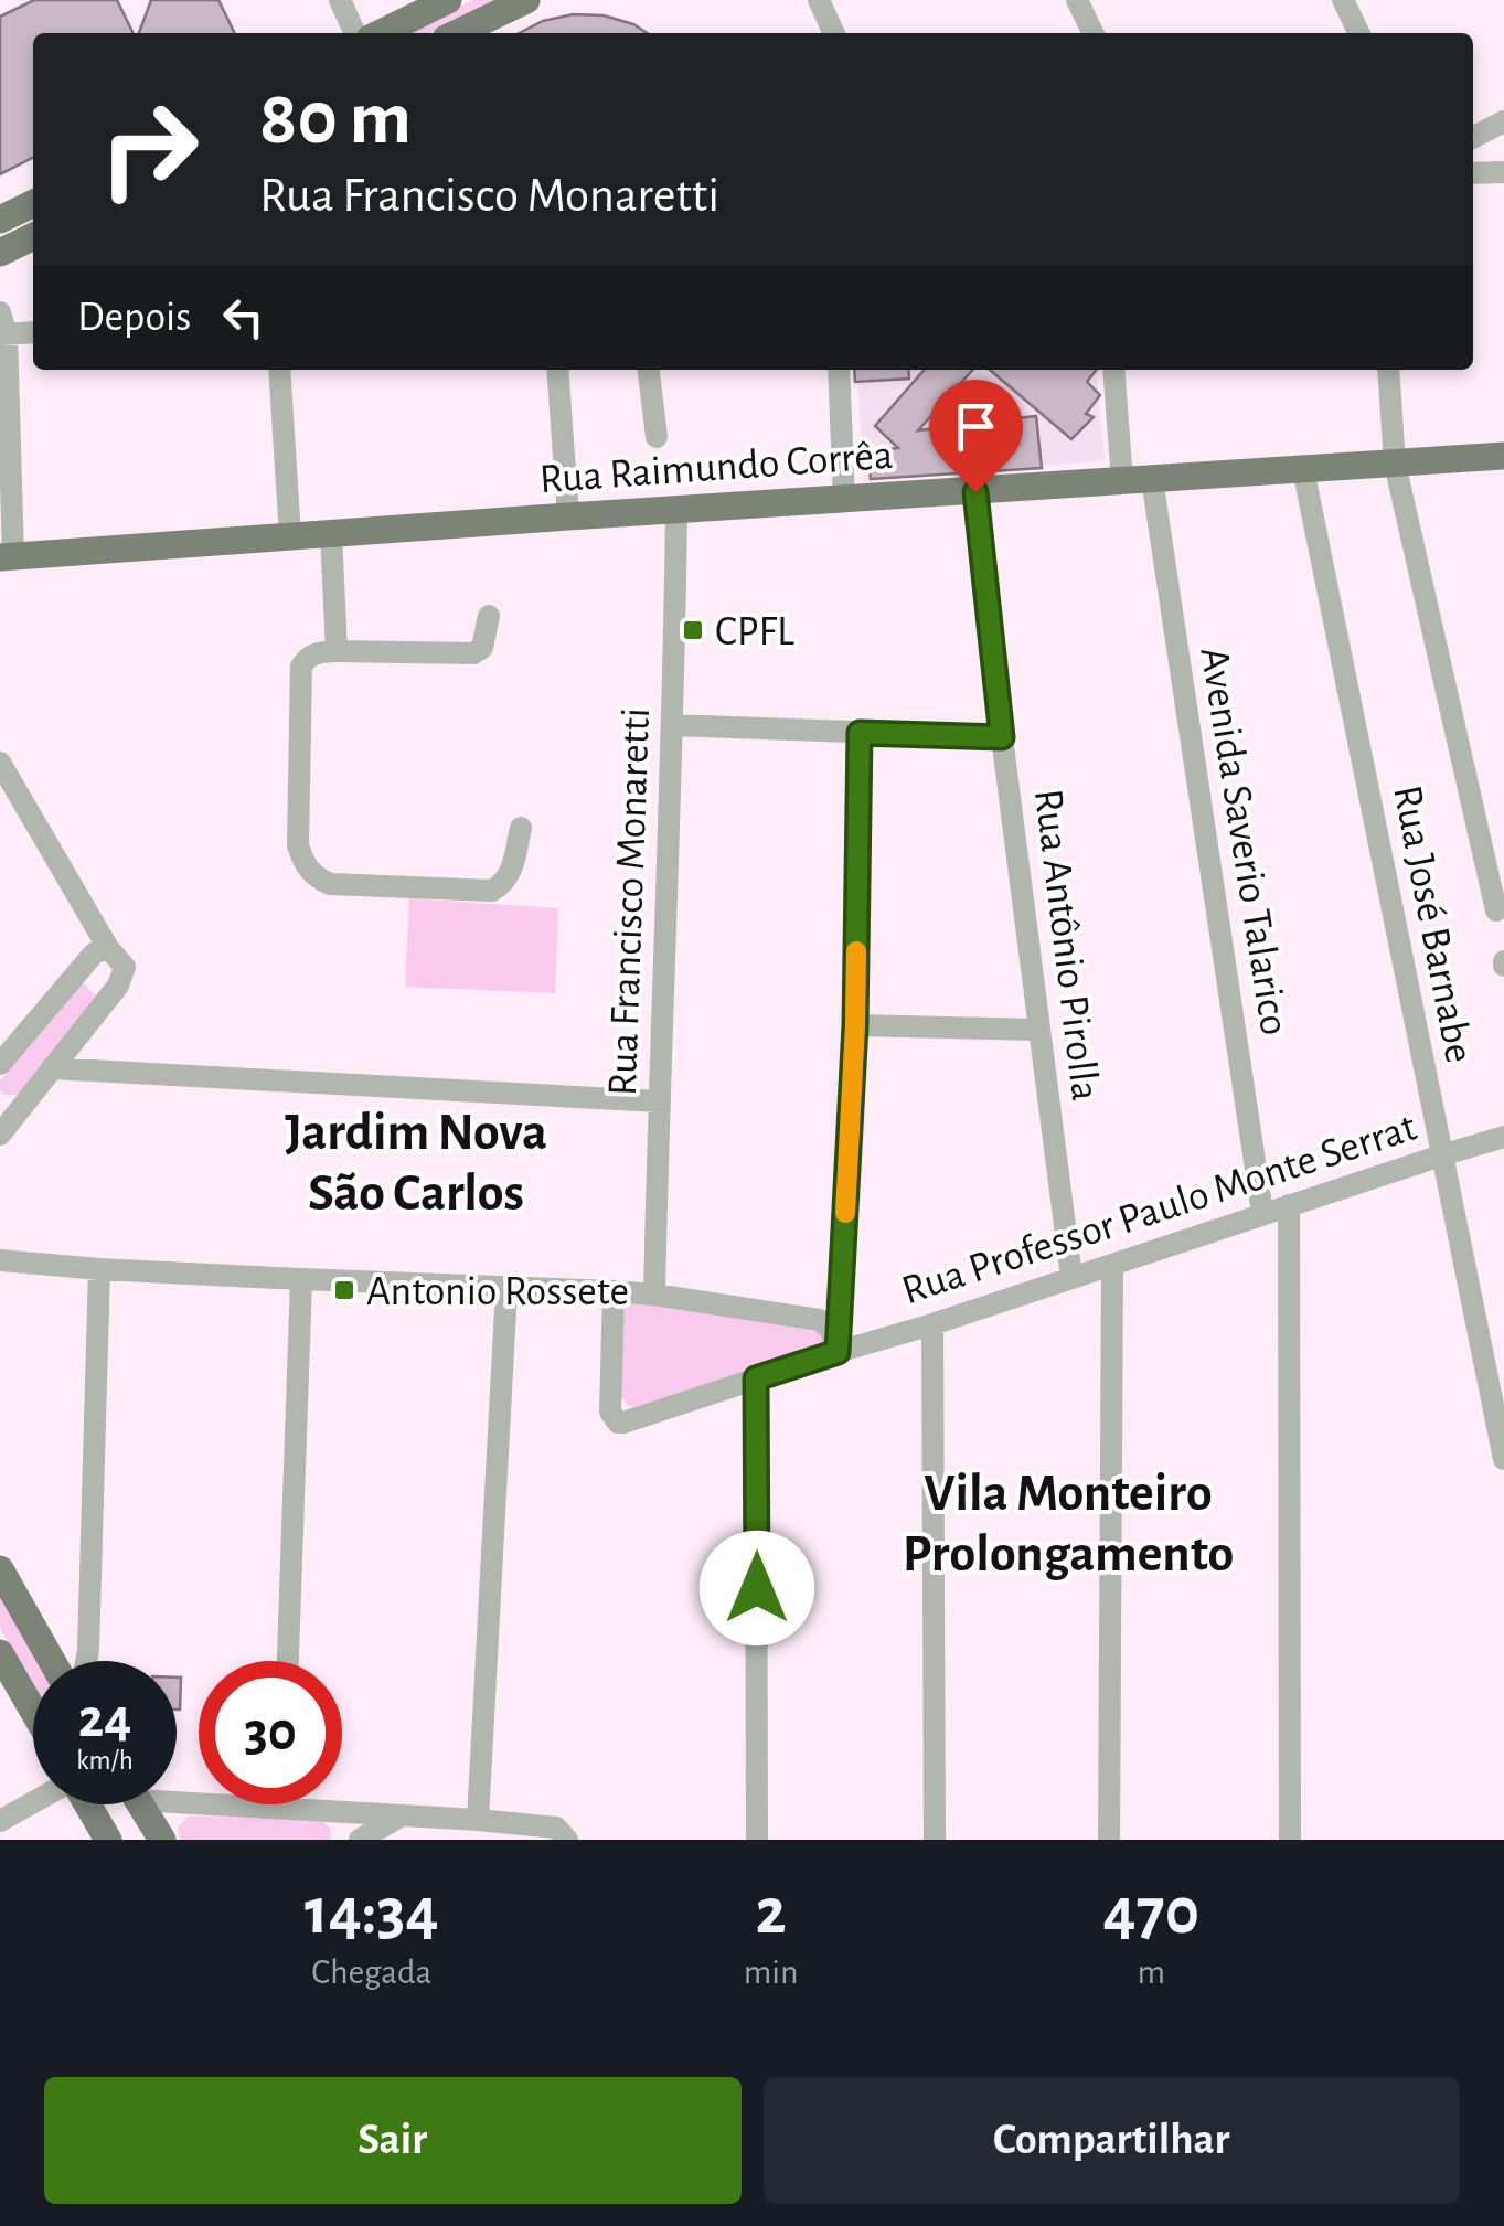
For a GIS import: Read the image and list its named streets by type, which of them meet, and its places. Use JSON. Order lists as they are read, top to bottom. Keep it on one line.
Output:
{"streets":{"main road":["Rua Raimundo Corrêa"],"street":["Avenida Saverio Talarico","Rua Francisco Monaretti","Rua José Barnabe","Rua Antônio Pirolla","Rua Professor Paulo Monte Serrat"]},"crossings":[["Rua Raimundo Corrêa","Avenida Saverio Talarico"],["Rua Raimundo Corrêa","Rua Francisco Monaretti"],["Rua Raimundo Corrêa","Rua José Barnabe"],["Rua Raimundo Corrêa","Rua Antônio Pirolla"],["Avenida Saverio Talarico","Rua Professor Paulo Monte Serrat"],["Rua José Barnabe","Rua Professor Paulo Monte Serrat"],["Rua Antônio Pirolla","Rua Professor Paulo Monte Serrat"]],"districts":["Jardim Nova São Carlos","Vila Monteiro Prolongamento"],"places":{"transit":["CPFL","Antonio Rossete"]},"page":{"turn":["80 m","Rua Francisco Monaretti"],"then":"Depois","speed":"24 km/h","limit":"30","eta":["14:34","Chegada","2","min","470","m"],"buttons":["Sair","Compartilhar"]}}
